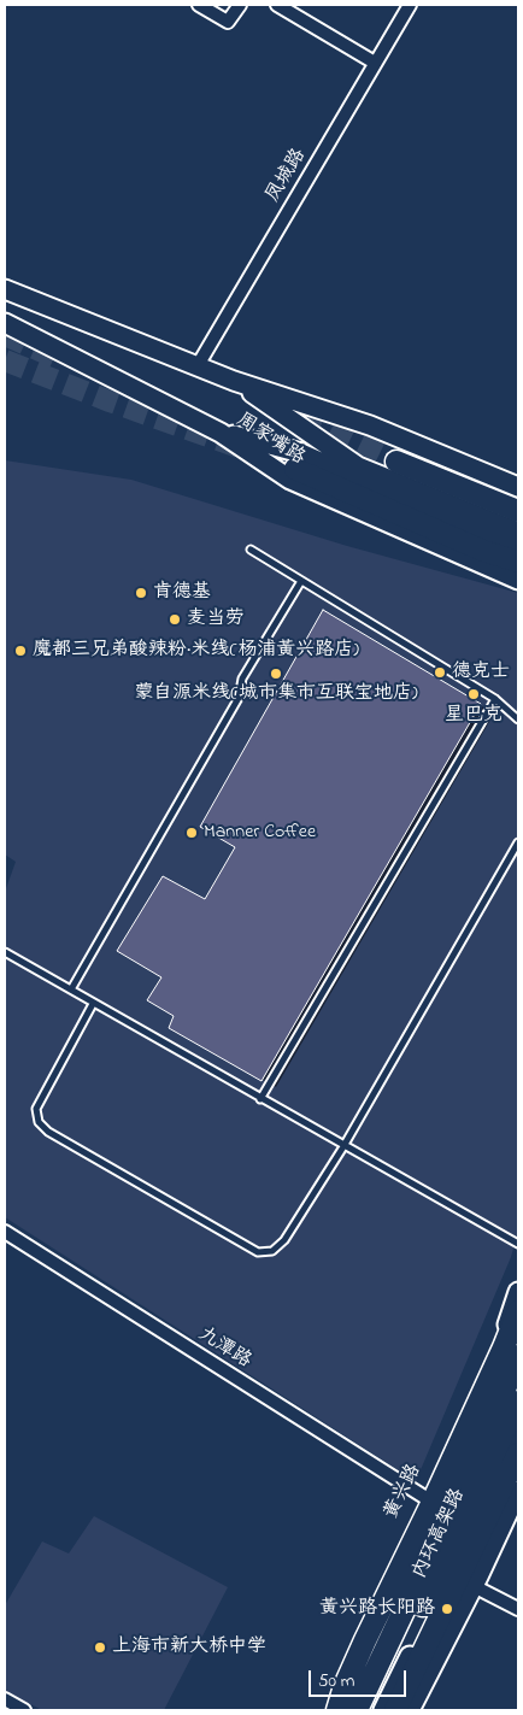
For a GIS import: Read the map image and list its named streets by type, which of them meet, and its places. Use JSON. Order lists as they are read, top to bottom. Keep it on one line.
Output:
{"streets":{"highway":["内环高架路"],"main road":["周家嘴路","黄兴路"],"street":["凤城路","九潭路"]},"crossings":[["凤城路","周家嘴路"],["九潭路","黄兴路"]],"places":["肯德基","麦当劳","魔都三兄弟酸辣粉·米线(杨浦黄兴路店)","德克士","蒙自源米线(城市集市互联宝地店)","星巴克","Manner Coffee","黄兴路长阳路","上海市新大桥中学"],"scale_bar":"50 m"}
